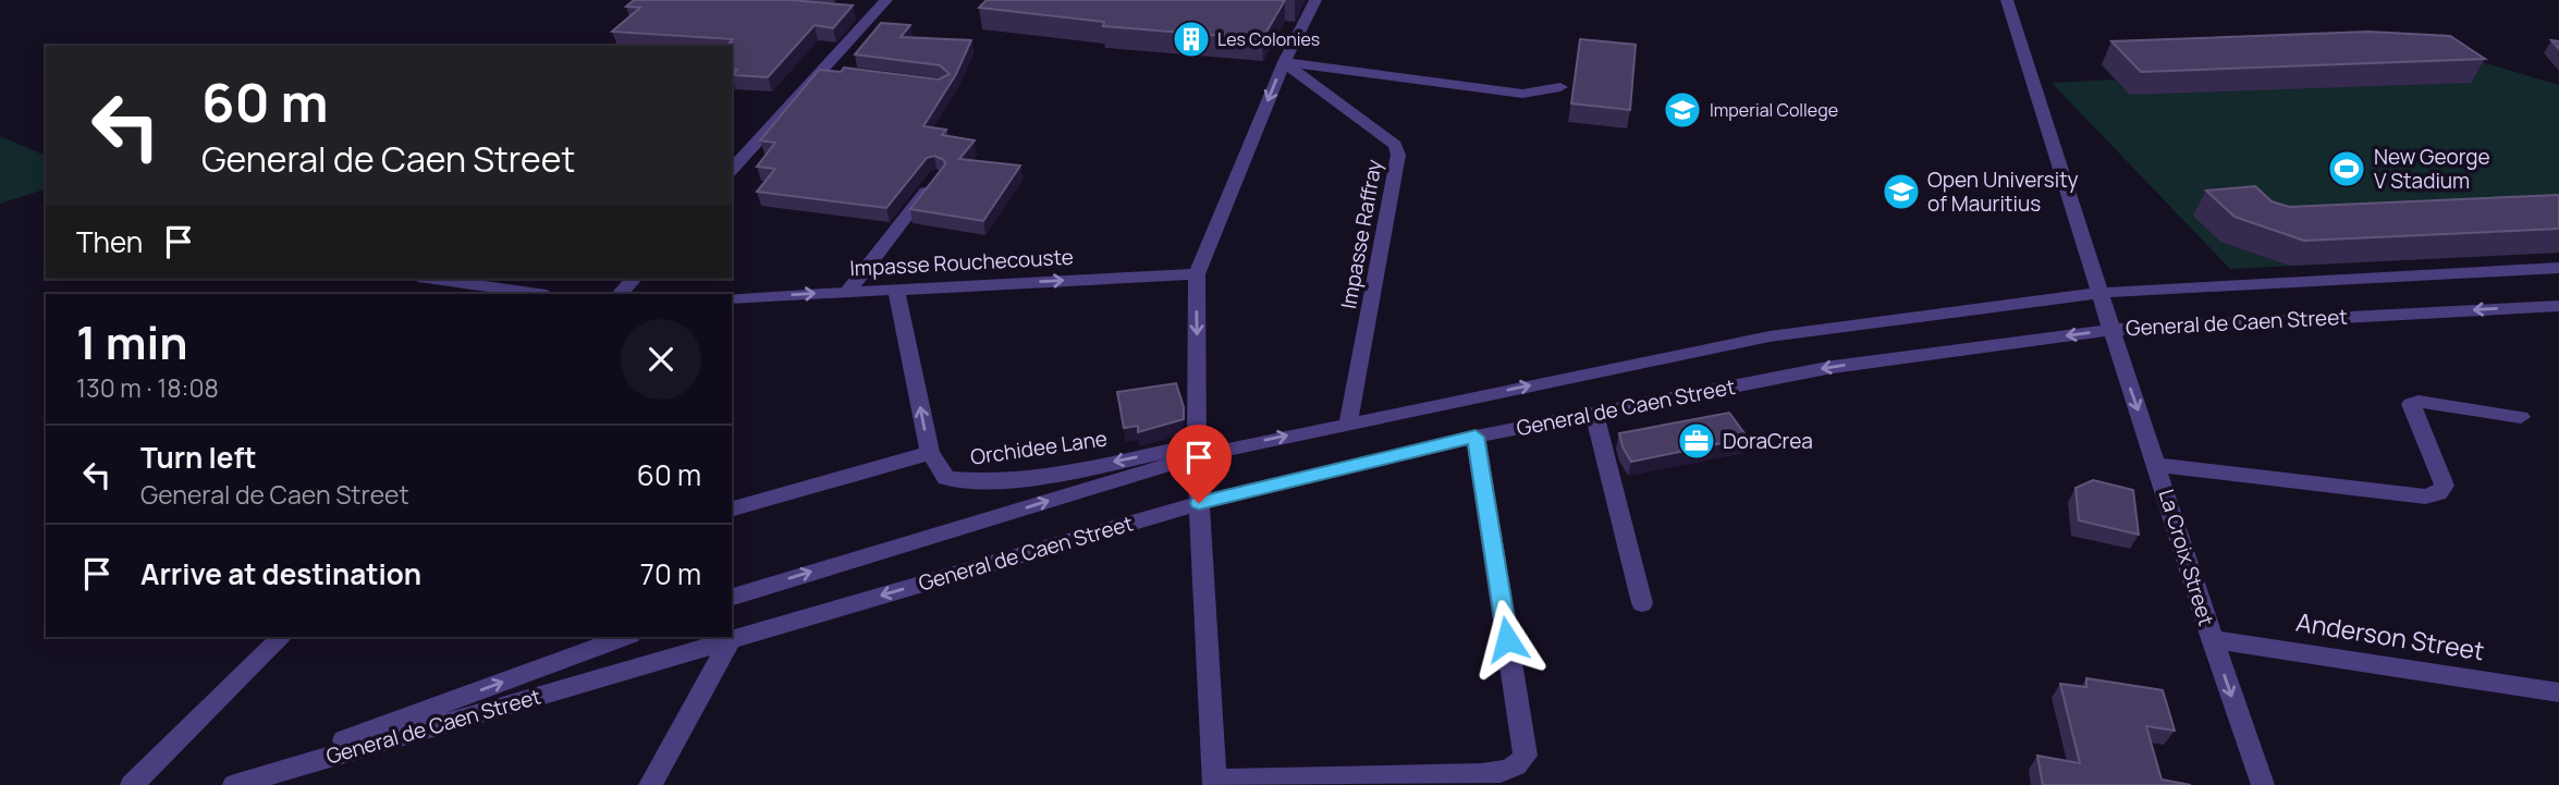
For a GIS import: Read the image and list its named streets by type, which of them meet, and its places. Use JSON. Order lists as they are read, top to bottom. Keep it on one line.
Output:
{"streets":{"street":["Impasse Raffray","Impasse Rouchecouste","General de Caen Street","Orchidee Lane","La Croix Street","Anderson Street"]},"crossings":[["Impasse Raffray","General de Caen Street"],["General de Caen Street","Orchidee Lane"],["General de Caen Street","La Croix Street"],["La Croix Street","Anderson Street"]],"one_way":["Impasse Rouchecouste","Orchidee Lane","La Croix Street"],"places":{"building":["Les Colonies"],"school or university":["Imperial College","Open University of Mauritius"],"sports":["New George V Stadium"],"office":["DoraCrea"]},"page":{"turn":["60 m","General de Caen Street"],"then":"Then","heading":["1 min","130 m · 18:08"],"list":[{"name":"Turn left","note":"General de Caen Street","value":"60 m"},{"name":"Arrive at destination","value":"70 m"}]}}
